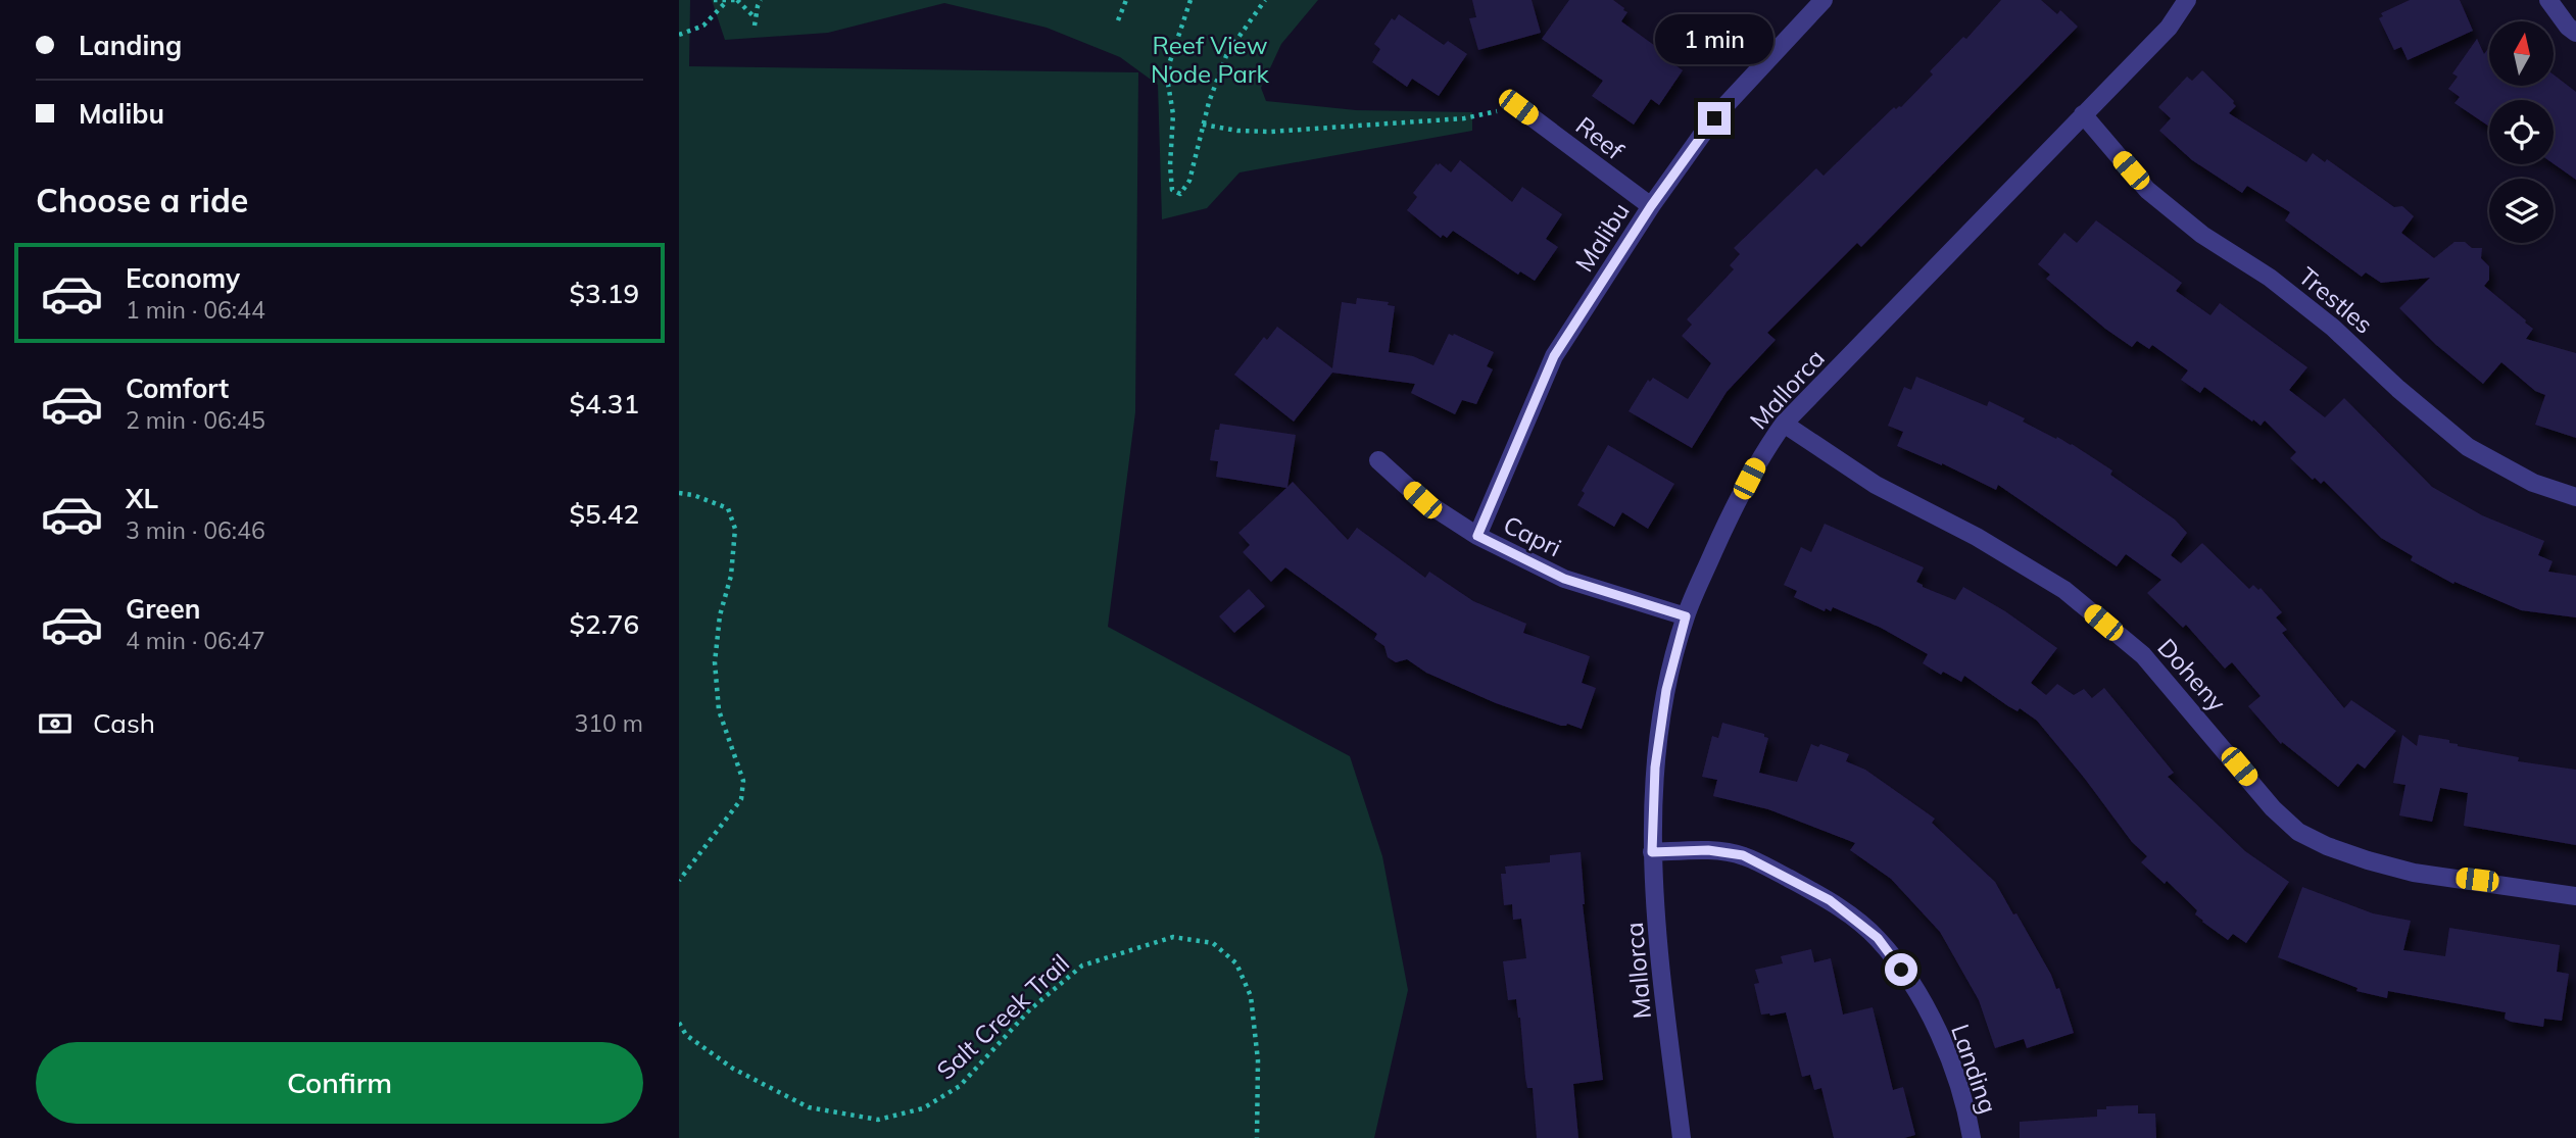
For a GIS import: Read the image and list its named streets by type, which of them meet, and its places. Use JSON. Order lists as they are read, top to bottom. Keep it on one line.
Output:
{"streets":{"street":["Reef","Malibu","Trestles","Mallorca","Capri","Doheny","Landing"],"path":["Salt Creek Trail"]},"crossings":[["Reef","Malibu"],["Malibu","Capri"],["Trestles","Mallorca"],["Mallorca","Capri"],["Mallorca","Doheny"],["Mallorca","Landing"]],"parks":["Reef View Node Park"],"north":"top","page":{"banner":["Landing","Malibu"],"bubble":"1 min","heading":"Choose a ride","list":[{"name":"Economy","note":"1 min · 06:44","value":"$3.19"},{"name":"Comfort","note":"2 min · 06:45","value":"$4.31"},{"name":"XL","note":"3 min · 06:46","value":"$5.42"},{"name":"Green","note":"4 min · 06:47","value":"$2.76"}],"pay":["Cash","310 m"],"buttons":"Confirm"}}
